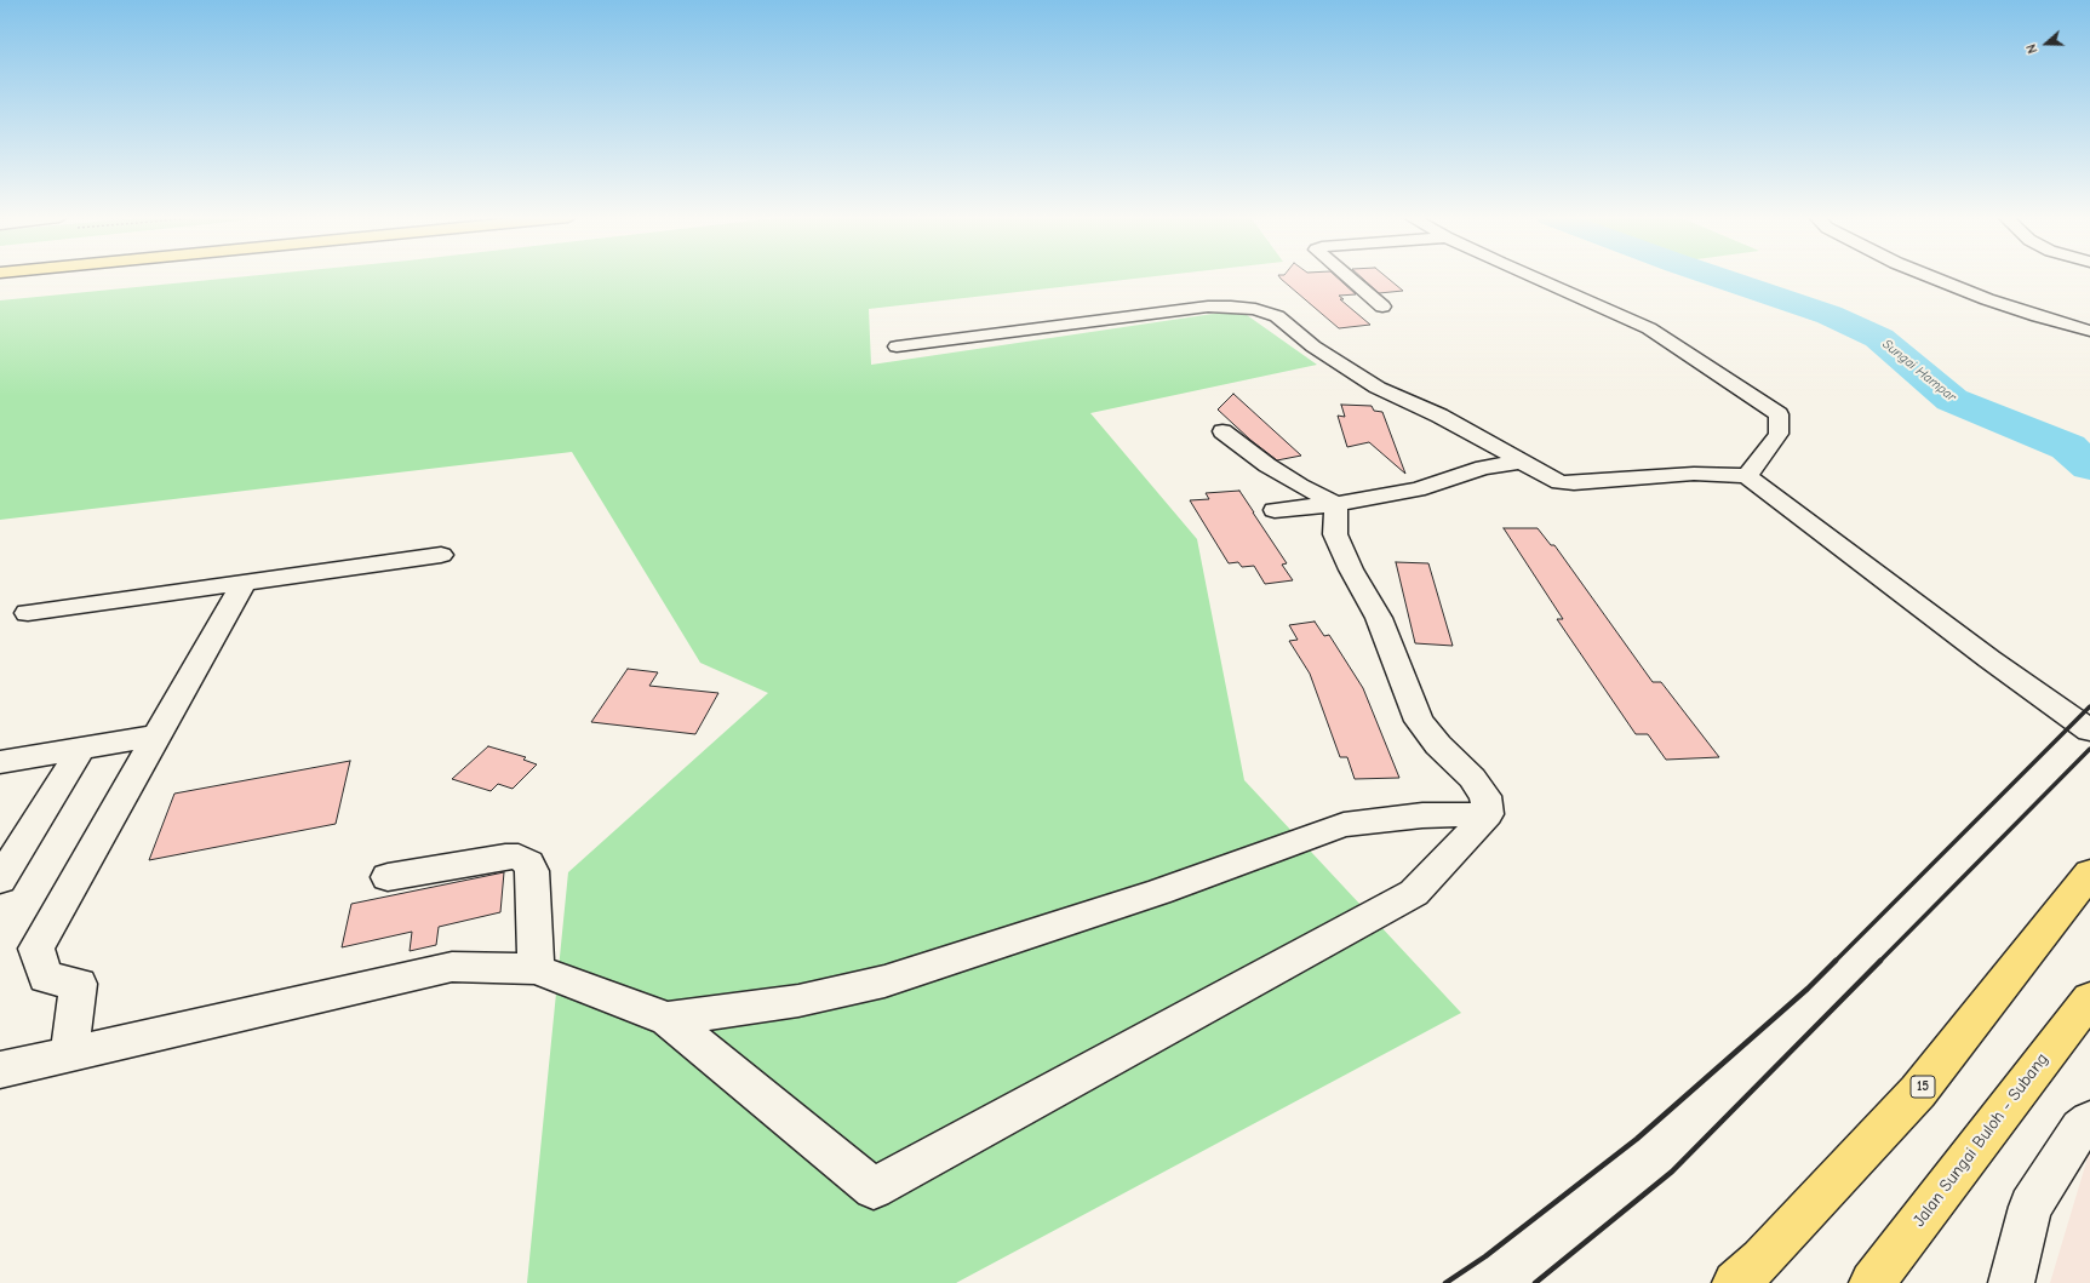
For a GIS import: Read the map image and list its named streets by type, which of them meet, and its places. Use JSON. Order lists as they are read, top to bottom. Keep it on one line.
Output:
{"streets":{"highway":["15","Jalan Sungai Buloh - Subang"]},"water":["Sungai Hampar"],"north":"left"}
